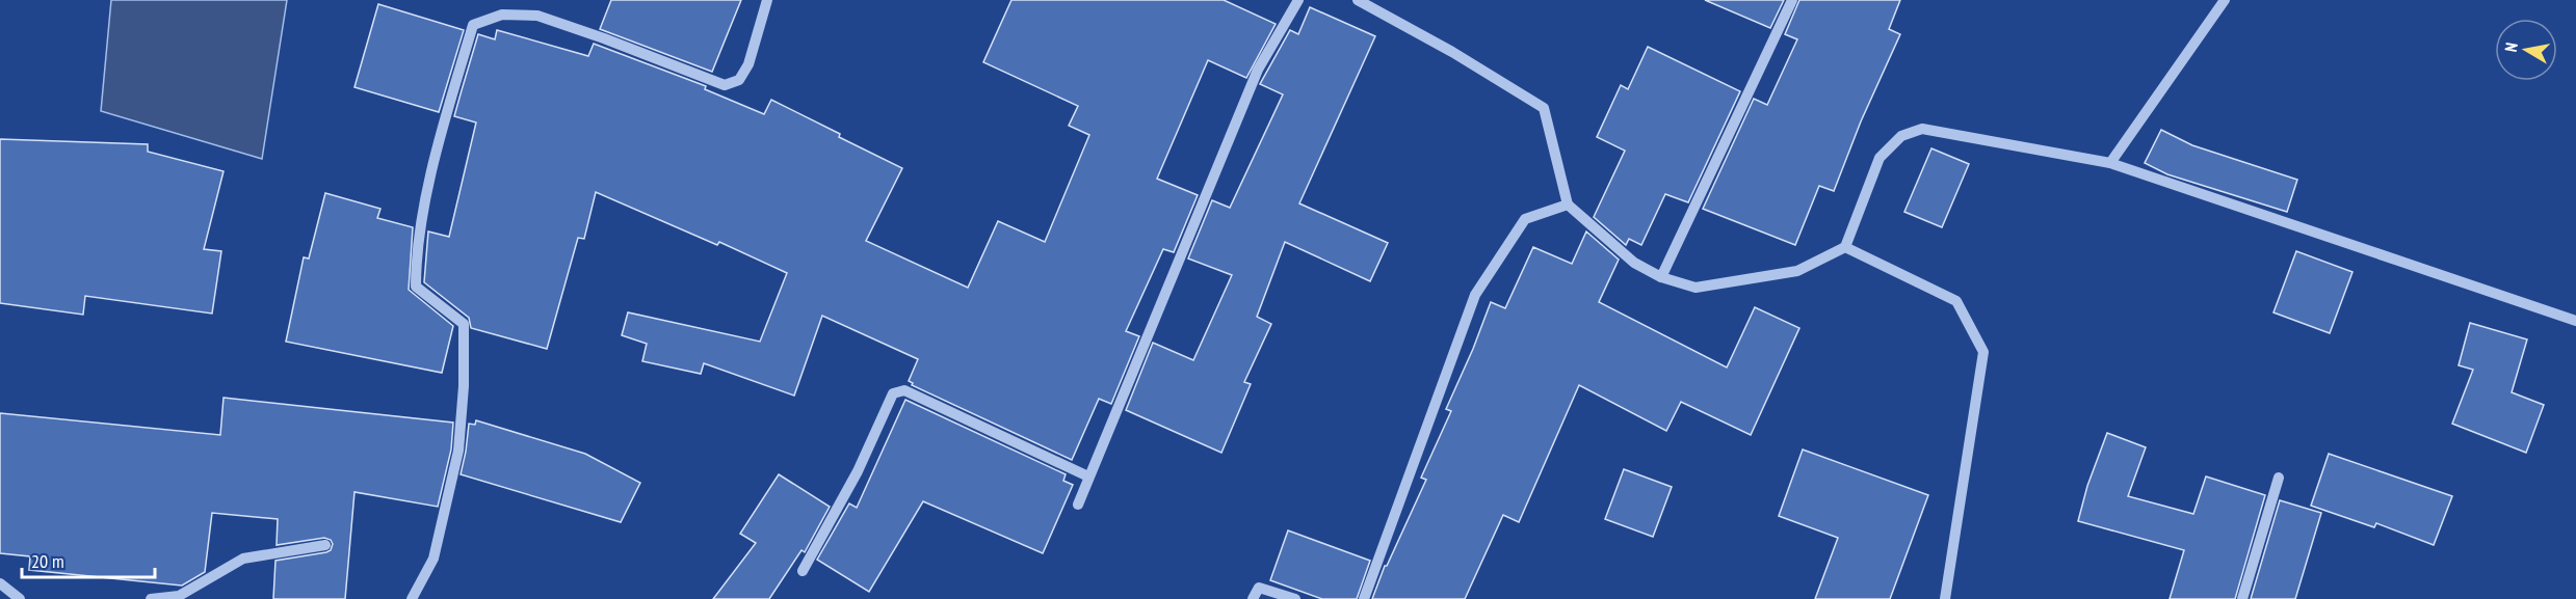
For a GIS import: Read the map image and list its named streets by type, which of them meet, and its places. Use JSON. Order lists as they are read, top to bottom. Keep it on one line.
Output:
{"scale_bar":"20 m","north":"left"}
